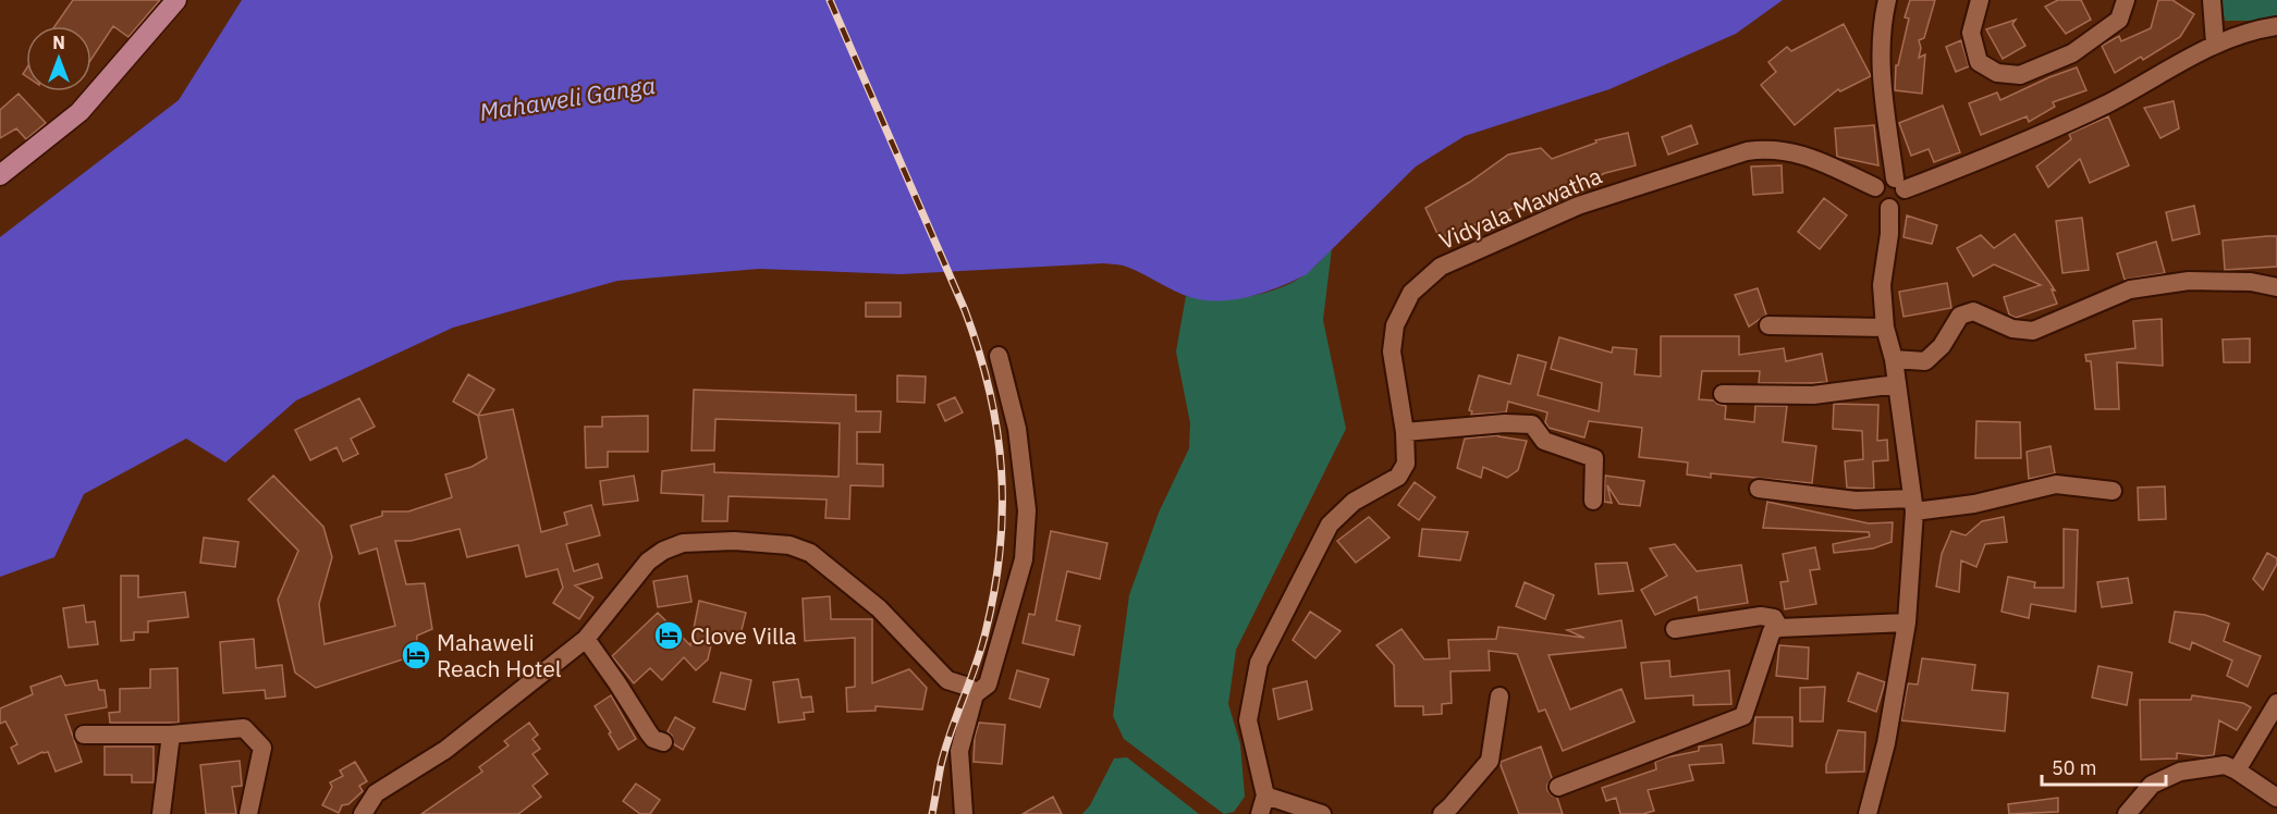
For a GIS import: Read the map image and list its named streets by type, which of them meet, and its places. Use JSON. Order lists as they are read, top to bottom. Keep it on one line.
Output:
{"streets":{"street":["Vidyala Mawatha"]},"water":["Mahaweli Ganga"],"places":{"hotel":["Clove Villa","Mahaweli Reach Hotel"]},"scale_bar":"50 m","north":"top"}
